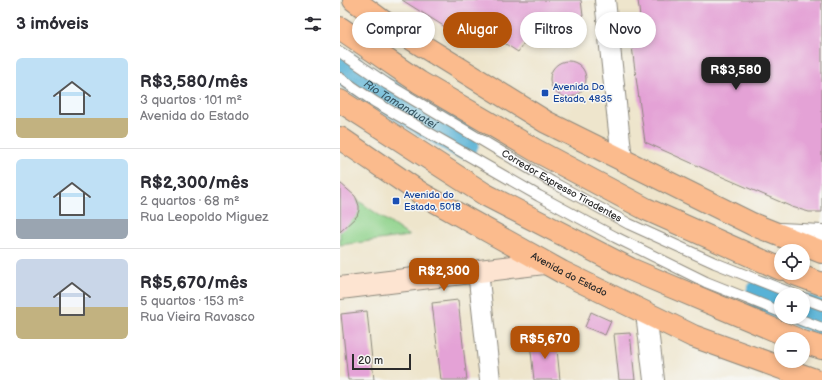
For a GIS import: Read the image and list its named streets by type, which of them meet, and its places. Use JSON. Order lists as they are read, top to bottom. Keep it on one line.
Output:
{"streets":{"main road":["Avenida do Estado"],"lane":["Corredor Expresso Tiradentes"]},"water":["Rio Tamanduateí"],"places":{"transit":["Avenida Do Estado, 4835","Avenida do Estado, 5018"]},"scale_bar":"20 m","page":{"heading":"3 imóveis","chip":["Comprar","Alugar","Filtros","Novo"],"list":[{"name":"R$3,580/mês","note":"3 quartos · 101 m² · Avenida do Estado"},{"name":"R$2,300/mês","note":"2 quartos · 68 m² · Rua Leopoldo Miguez"},{"name":"R$5,670/mês","note":"5 quartos · 153 m² · Rua Vieira Ravasco"}],"price":["R$3,580","R$2,300","R$5,670"],"map_buttons":["+","−"],"scale":"20 m"}}
